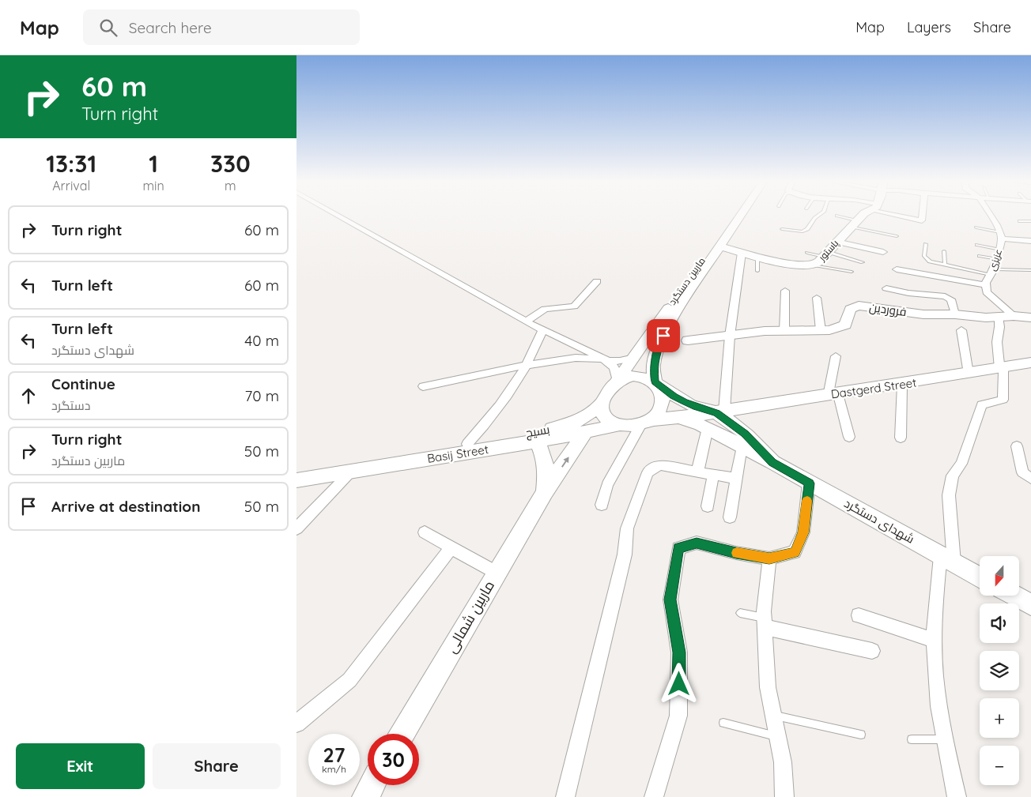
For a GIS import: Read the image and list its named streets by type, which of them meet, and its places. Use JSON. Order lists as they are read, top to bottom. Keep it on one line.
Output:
{"streets":{"main road":["پاستور","ماربین دستگرد","فروردین","Dastgerd Street","بسیج","Basij Street","شهدای دستگرد","ماربین شمالی"],"street":["عزیزی"]},"crossings":[["پاستور","ماربین دستگرد"],["عزیزی","فروردین"],["ماربین دستگرد","Dastgerd Street"],["ماربین دستگرد","بسیج"],["ماربین دستگرد","Basij Street"],["Dastgerd Street","بسیج"],["Dastgerd Street","Basij Street"],["Dastgerd Street","شهدای دستگرد"],["بسیج","Basij Street"],["Basij Street","ماربین شمالی"]],"north":"bottom","page":{"header":"Map","search":"Search here","nav":["Map","Layers","Share"],"turn":["60 m","Turn right"],"eta":["13:31","Arrival","1","min","330","m"],"list":[{"name":"Turn right","value":"60 m"},{"name":"Turn left","value":"60 m"},{"name":"Turn left","note":"شهدای دستگرد","value":"40 m"},{"name":"Continue","note":"دستگرد","value":"70 m"},{"name":"Turn right","note":"ماربین دستگرد","value":"50 m"},{"name":"Arrive at destination","value":"50 m"}],"map_buttons":["+","−"],"speed":"27 km/h","limit":"30","buttons":["Exit","Share"]}}
